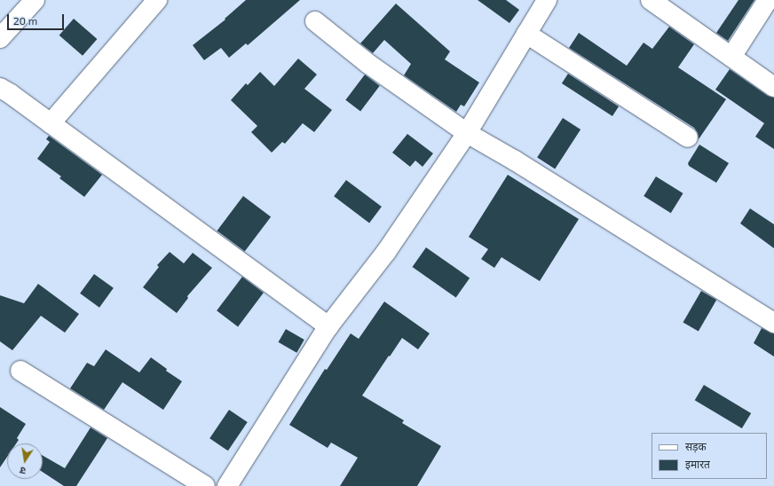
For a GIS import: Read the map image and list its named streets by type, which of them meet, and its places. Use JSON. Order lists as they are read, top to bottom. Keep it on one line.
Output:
{"legend":["सड़क","इमारत"],"scale_bar":"20 m","north":"bottom"}
